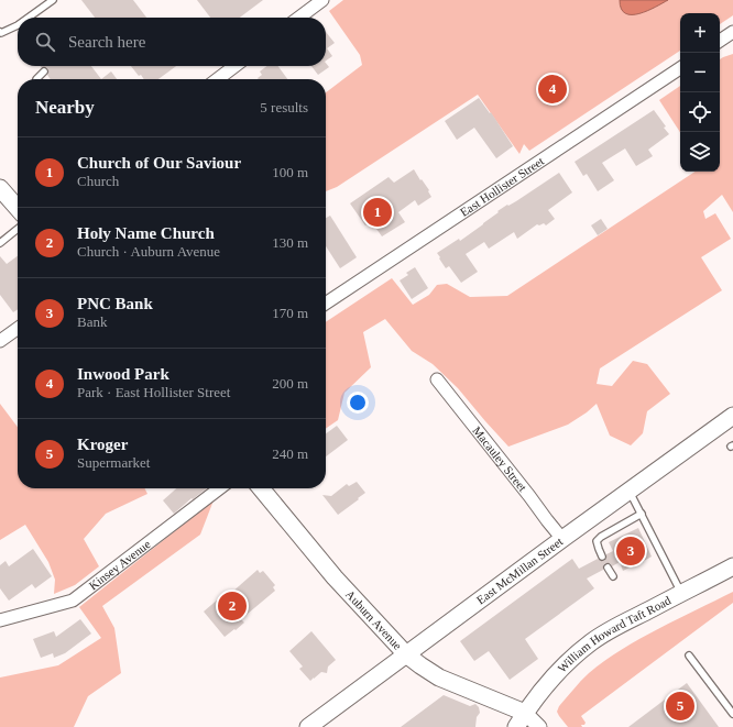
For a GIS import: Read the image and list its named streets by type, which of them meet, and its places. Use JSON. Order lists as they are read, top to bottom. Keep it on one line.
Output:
{"streets":{"main road":["East McMillan Street","Auburn Avenue","William Howard Taft Road"],"street":["East Hollister Street","Macauley Street","Kinsey Avenue"]},"crossings":[["Macauley Street","East McMillan Street"],["East McMillan Street","Auburn Avenue"],["Auburn Avenue","William Howard Taft Road"]],"page":{"map_buttons":["+","−"],"search":"Search here","pins":["4","1","3","2","5"],"heading":["Nearby","5 results"],"list":[{"mark":"1","name":"Church of Our Saviour","note":"Church","value":"100 m"},{"mark":"2","name":"Holy Name Church","note":"Church · Auburn Avenue","value":"130 m"},{"mark":"3","name":"PNC Bank","note":"Bank","value":"170 m"},{"mark":"4","name":"Inwood Park","note":"Park · East Hollister Street","value":"200 m"},{"mark":"5","name":"Kroger","note":"Supermarket","value":"240 m"}]}}
